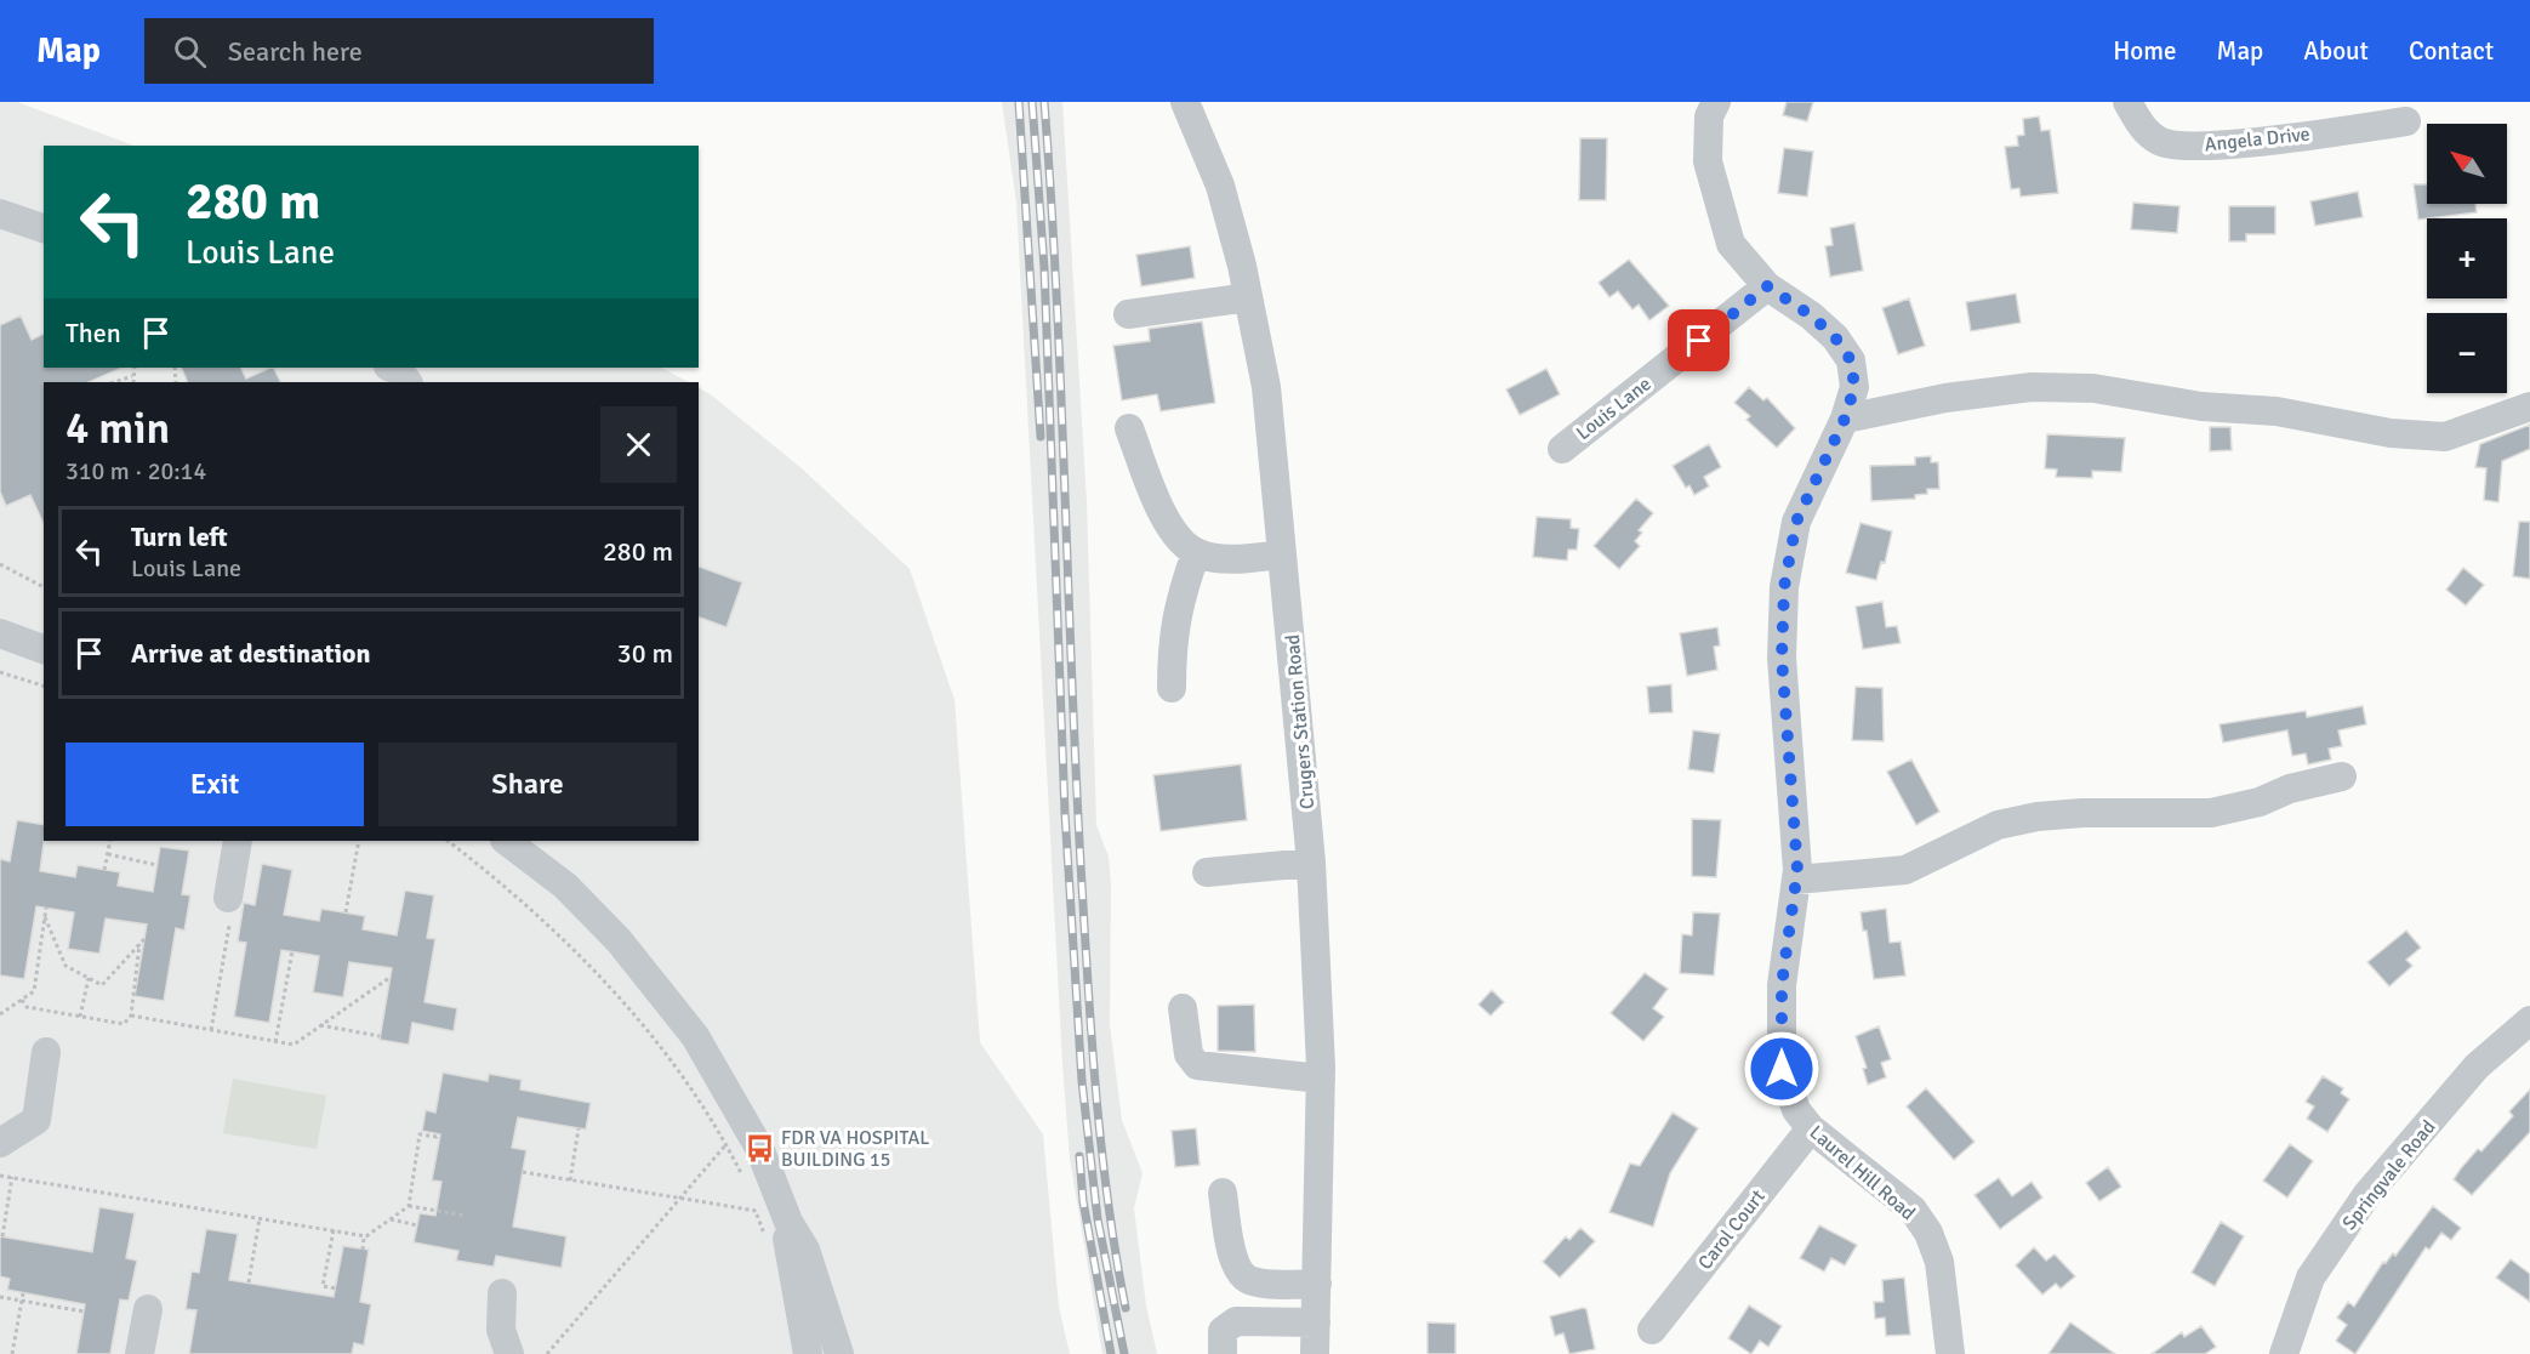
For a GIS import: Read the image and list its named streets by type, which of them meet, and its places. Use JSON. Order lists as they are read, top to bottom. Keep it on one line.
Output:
{"streets":{"street":["Angela Drive","Louis Lane","Crugers Station Road","Laurel Hill Road","Springvale Road","Carol Court"]},"crossings":[["Louis Lane","Laurel Hill Road"],["Laurel Hill Road","Carol Court"]],"places":{"bus stop":["FDR VA HOSPITAL BUILDING 15"]},"north":"top left","page":{"header":"Map","search":"Search here","nav":["Home","Map","About","Contact"],"map_buttons":["+","−"],"turn":["280 m","Louis Lane"],"then":"Then","heading":["4 min","310 m · 20:14"],"list":[{"name":"Turn left","note":"Louis Lane","value":"280 m"},{"name":"Arrive at destination","value":"30 m"}],"buttons":["Exit","Share"]}}
